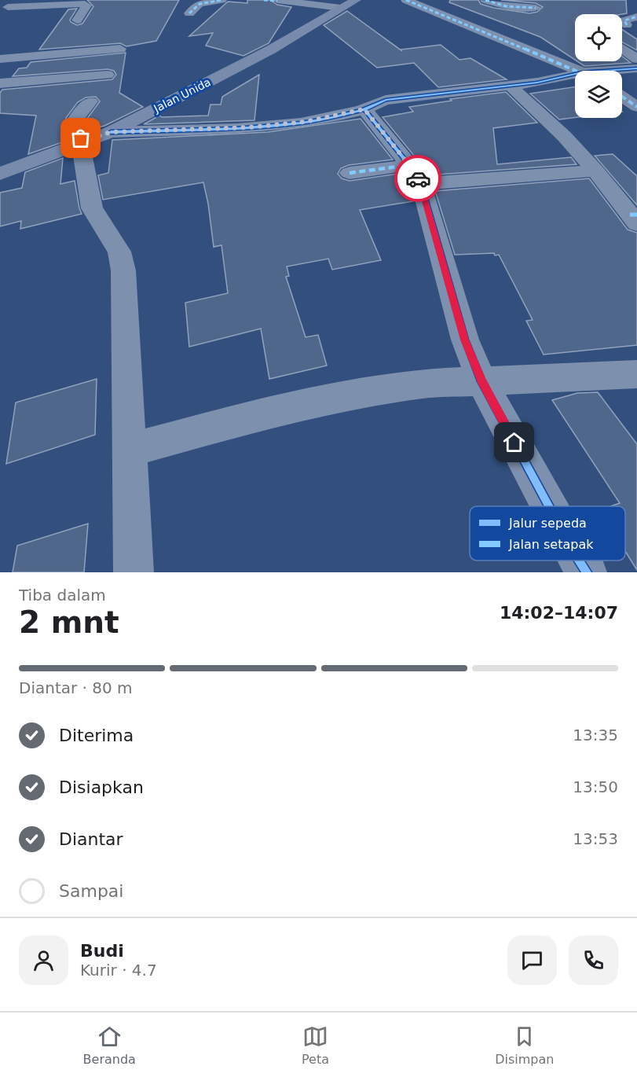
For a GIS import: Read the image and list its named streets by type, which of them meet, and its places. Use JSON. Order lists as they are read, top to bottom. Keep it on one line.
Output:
{"streets":{"street":["Jalan Unida"]},"legend":["Jalur sepeda","Jalan setapak"],"page":{"heading":["2 mnt","Tiba dalam","14:02–14:07"],"panel":["Budi","Kurir · 4.7"],"bar":"Diantar · 80 m","list":[["Diterima","13:35"],["Disiapkan","13:50"],["Diantar","13:53"],"Sampai"],"tabs":["Beranda","Peta","Disimpan"]}}
